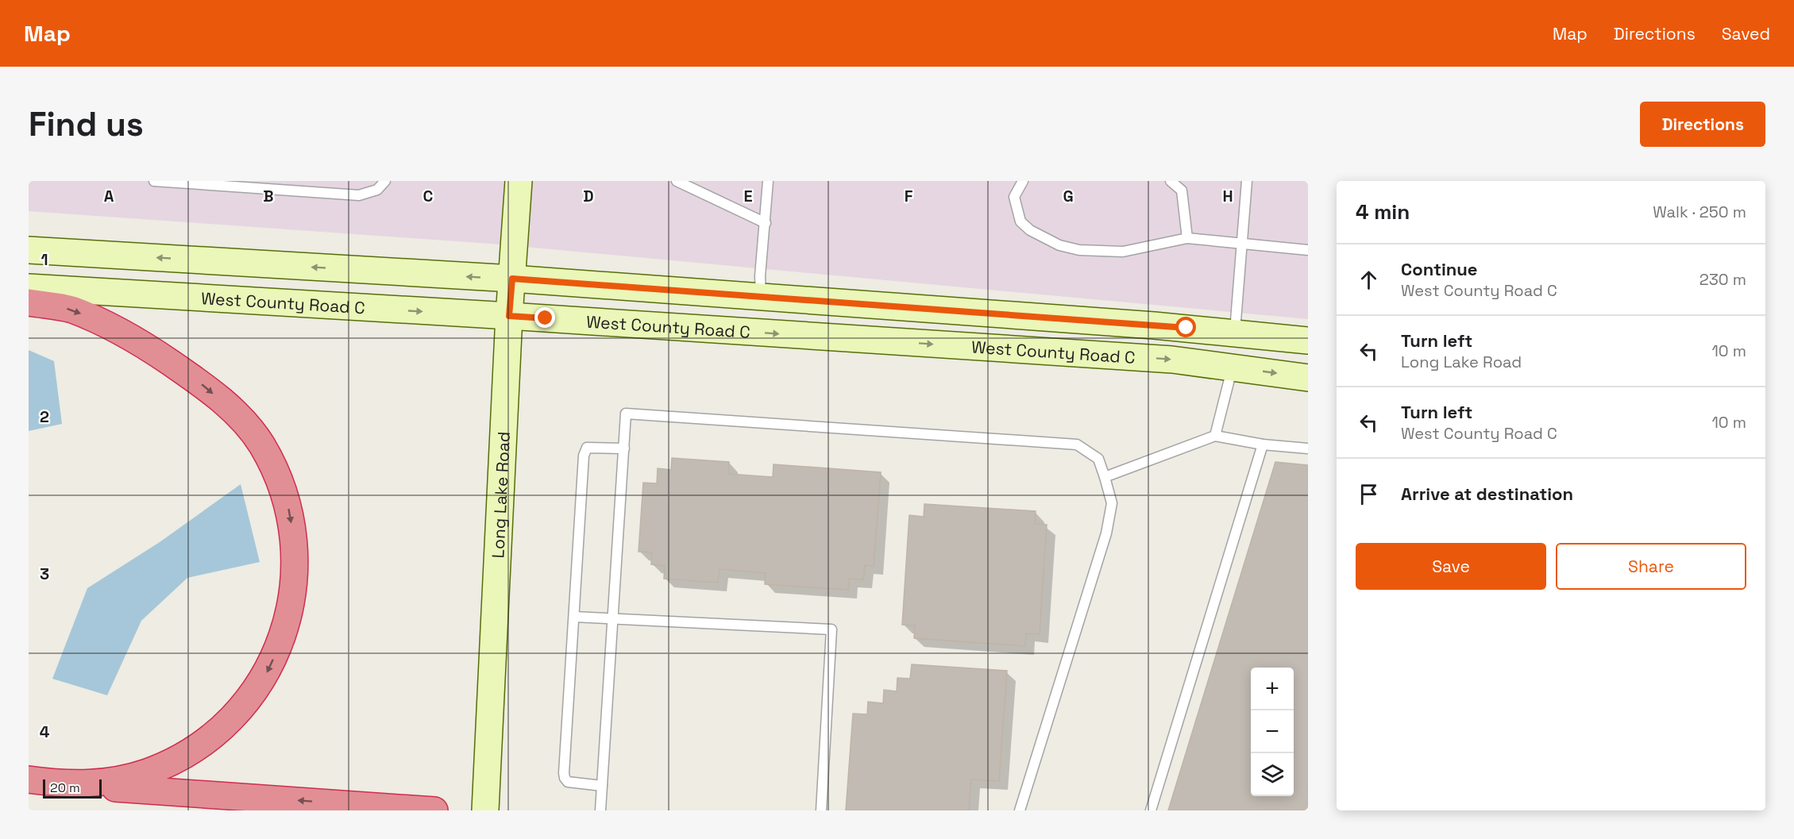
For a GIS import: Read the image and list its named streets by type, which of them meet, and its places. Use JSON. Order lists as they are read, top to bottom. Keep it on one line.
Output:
{"streets":{"main road":["West County Road C","Long Lake Road"]},"crossings":[["West County Road C","Long Lake Road"]],"scale_bar":"20 m","page":{"header":"Map","nav":["Map","Directions","Saved"],"buttons":["Directions",["Save","Share"]],"title":"Find us","heading":["4 min","Walk · 250 m"],"list":[["Continue","West County Road C","230 m"],["Turn left","Long Lake Road","10 m"],["Turn left","West County Road C","10 m"],"Arrive at destination"],"map_buttons":["+","−"],"scale":"20 m"},"grid":{"columns":["A","B","C","D","E","F","G","H"],"rows":["1","2","3","4"]}}
